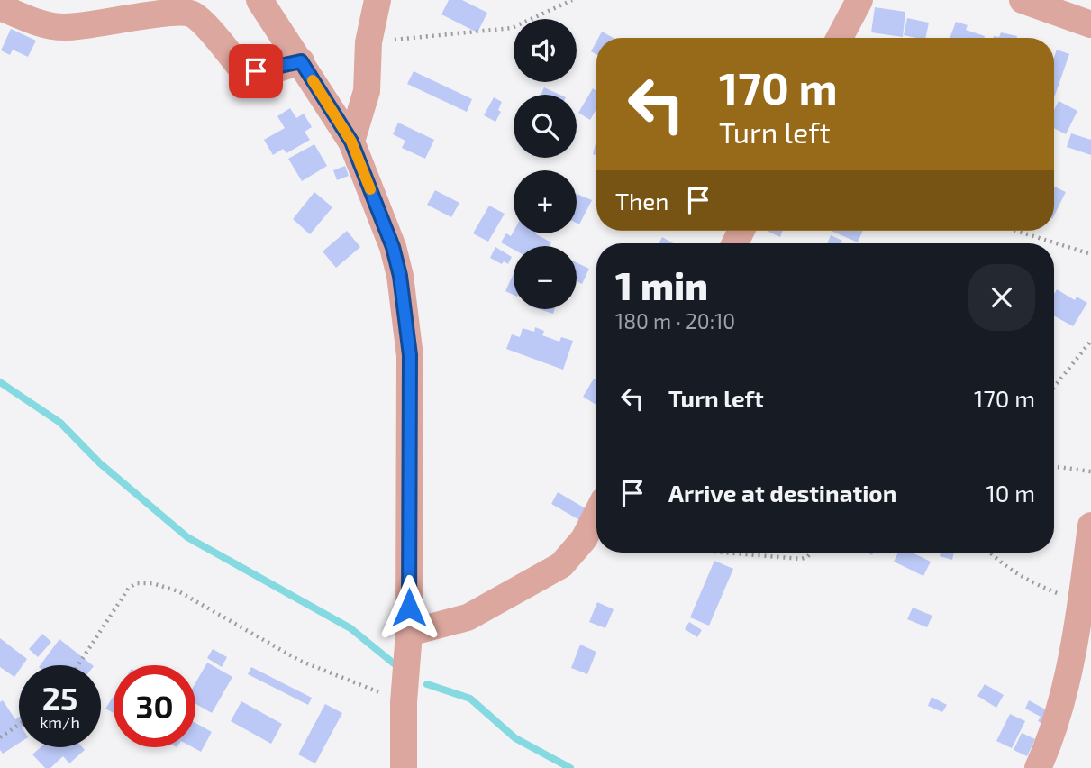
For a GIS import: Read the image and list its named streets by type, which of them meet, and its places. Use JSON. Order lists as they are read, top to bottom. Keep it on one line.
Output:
{"page":{"map_buttons":["+","−"],"turn":["170 m","Turn left"],"then":"Then","heading":["1 min","180 m · 20:10"],"list":[{"name":"Turn left","value":"170 m"},{"name":"Arrive at destination","value":"10 m"}],"speed":"25 km/h","limit":"30"}}
